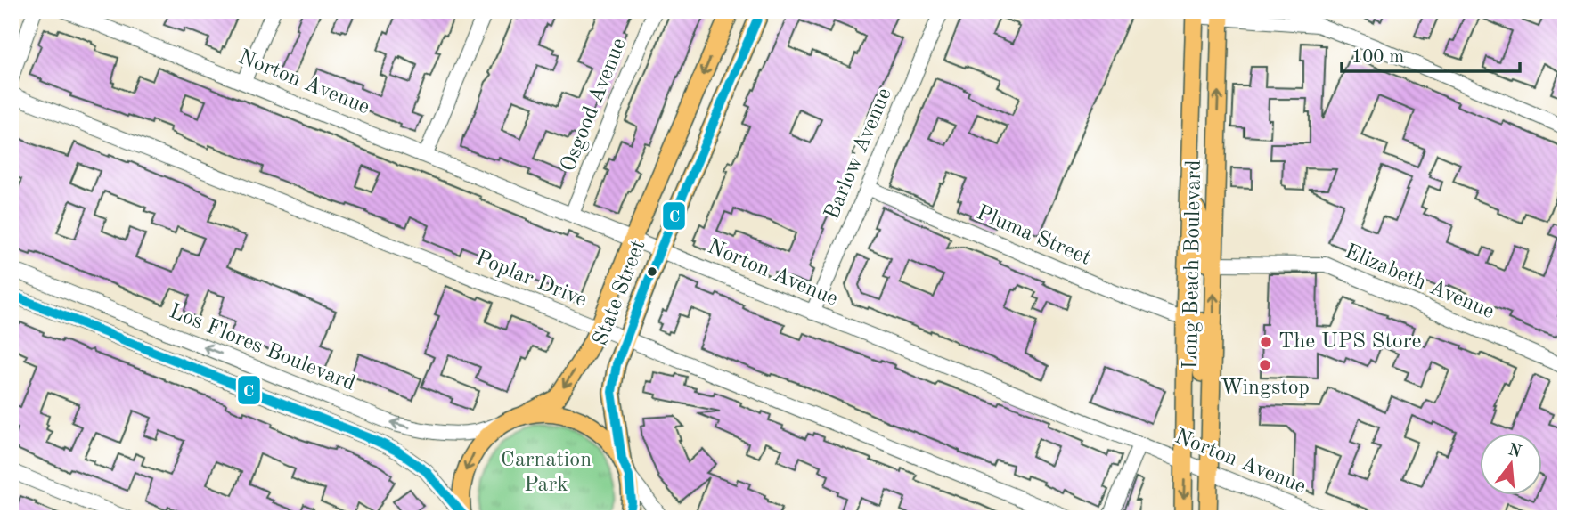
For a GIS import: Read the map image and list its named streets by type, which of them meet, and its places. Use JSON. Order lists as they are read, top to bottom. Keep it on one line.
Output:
{"streets":{"main road":["Long Beach Boulevard","State Street"],"street":["Norton Avenue","Osgood Avenue","Barlow Avenue","Pluma Street","Poplar Drive","Elizabeth Avenue","Los Flores Boulevard"]},"crossings":[["Norton Avenue","Osgood Avenue"],["Norton Avenue","Barlow Avenue"],["Norton Avenue","Long Beach Boulevard"],["Norton Avenue","State Street"],["Barlow Avenue","Pluma Street"],["Pluma Street","Long Beach Boulevard"],["Long Beach Boulevard","Elizabeth Avenue"],["Poplar Drive","State Street"]],"parks":["Carnation Park"],"places":["The UPS Store","Wingstop"],"lines":["transit line C"],"scale_bar":"100 m","north":"top"}
